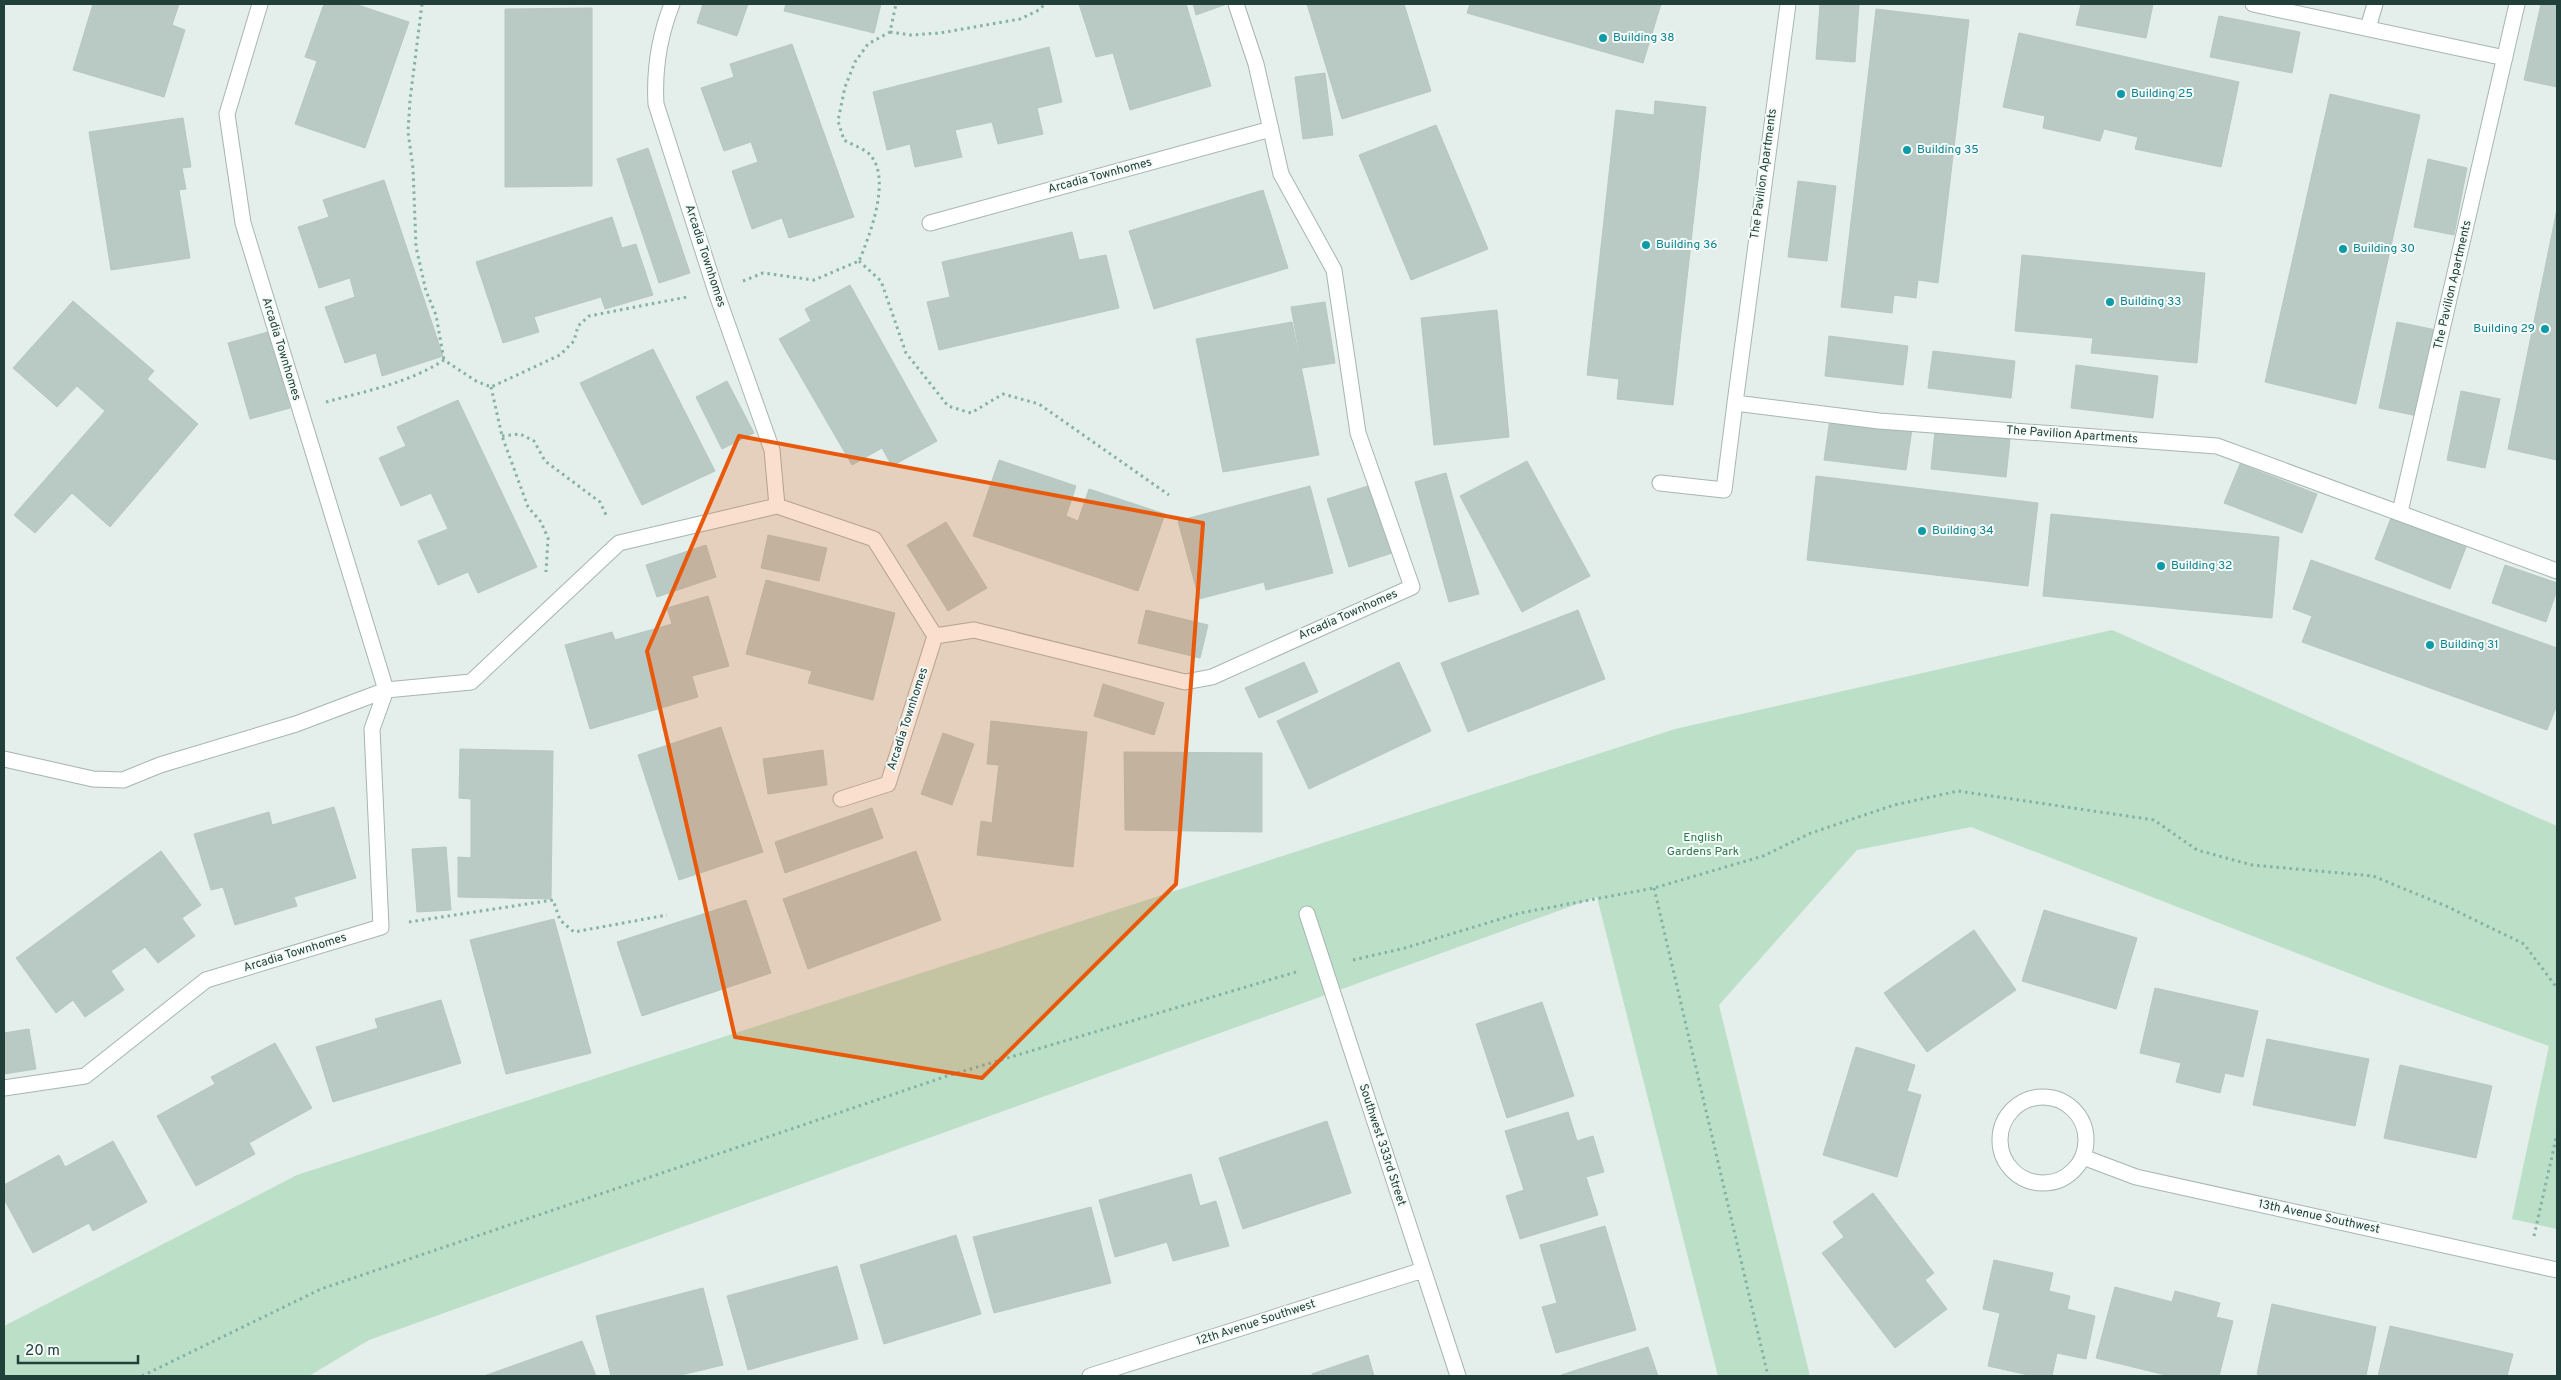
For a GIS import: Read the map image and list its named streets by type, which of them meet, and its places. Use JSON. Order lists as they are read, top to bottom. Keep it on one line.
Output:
{"streets":{"street":["The Pavilion Apartments","Arcadia Townhomes","Southwest 333rd Street","13th Avenue Southwest","12th Avenue Southwest"]},"crossings":[["Southwest 333rd Street","12th Avenue Southwest"]],"parks":["English Gardens Park"],"places":["Building 38","Building 25","Building 35","Building 36","Building 30","Building 33","Building 29","Building 34","Building 32","Building 31"],"scale_bar":"20 m"}
